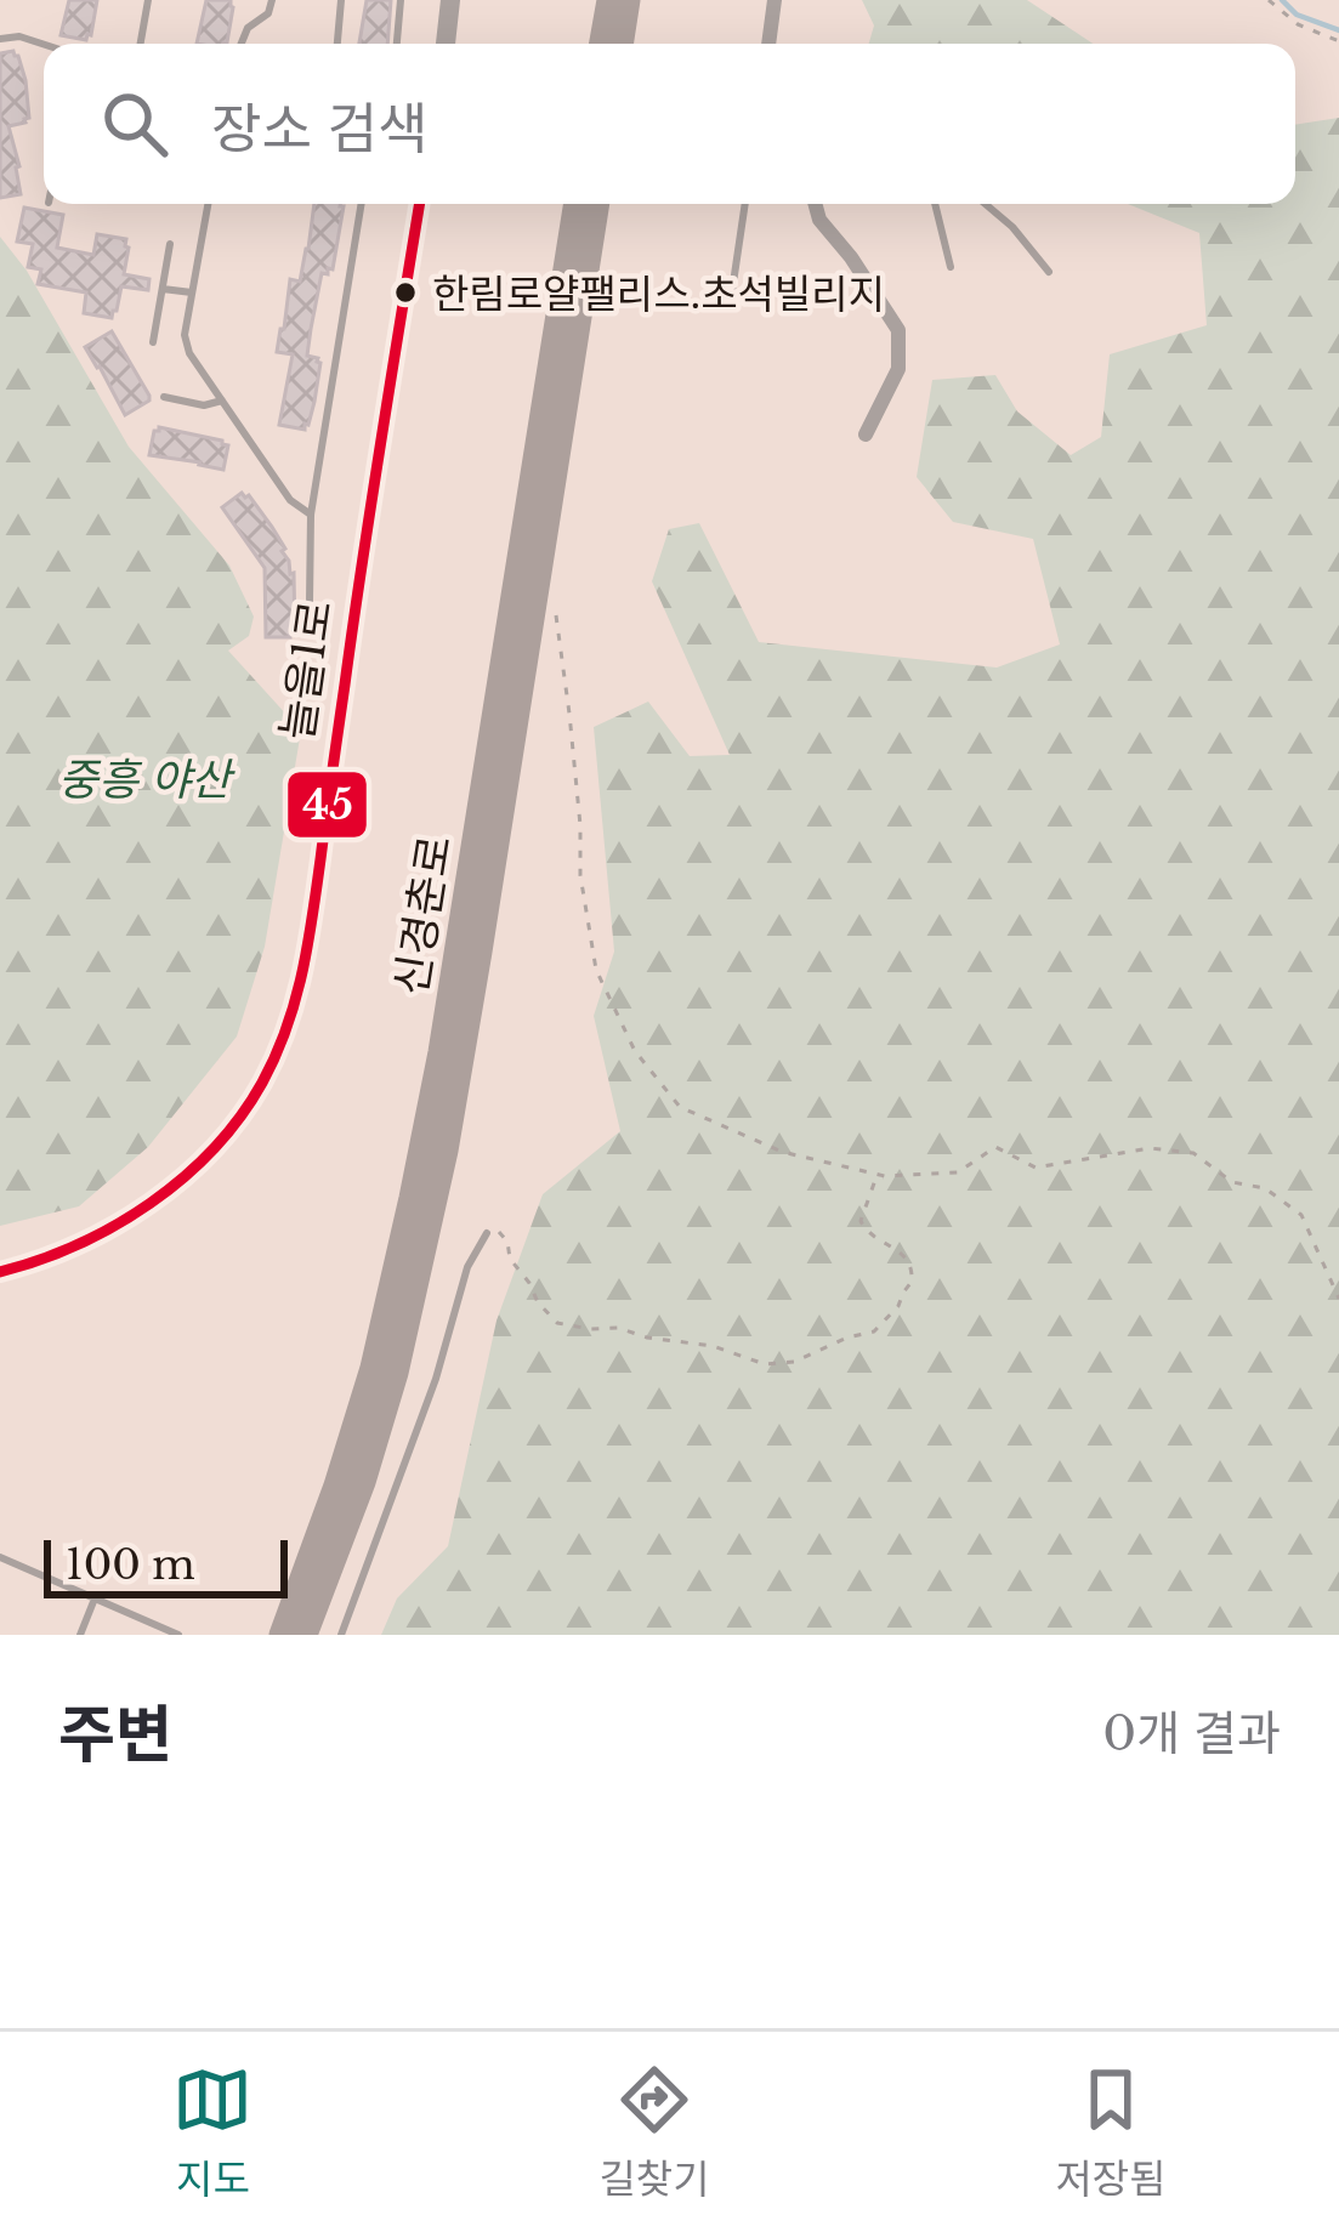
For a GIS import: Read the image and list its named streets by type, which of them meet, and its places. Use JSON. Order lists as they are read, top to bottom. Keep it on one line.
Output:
{"streets":{"highway":["신경춘로"],"street":["늘을1로"]},"parks":["중흥 야산"],"places":["한림로얄팰리스.초석빌리지"],"lines":["transit line 45"],"scale_bar":"100 m","page":{"search":"장소 검색","scale":"100 m","heading":["주변","0개 결과"],"nav":["지도","길찾기","저장됨"]}}
